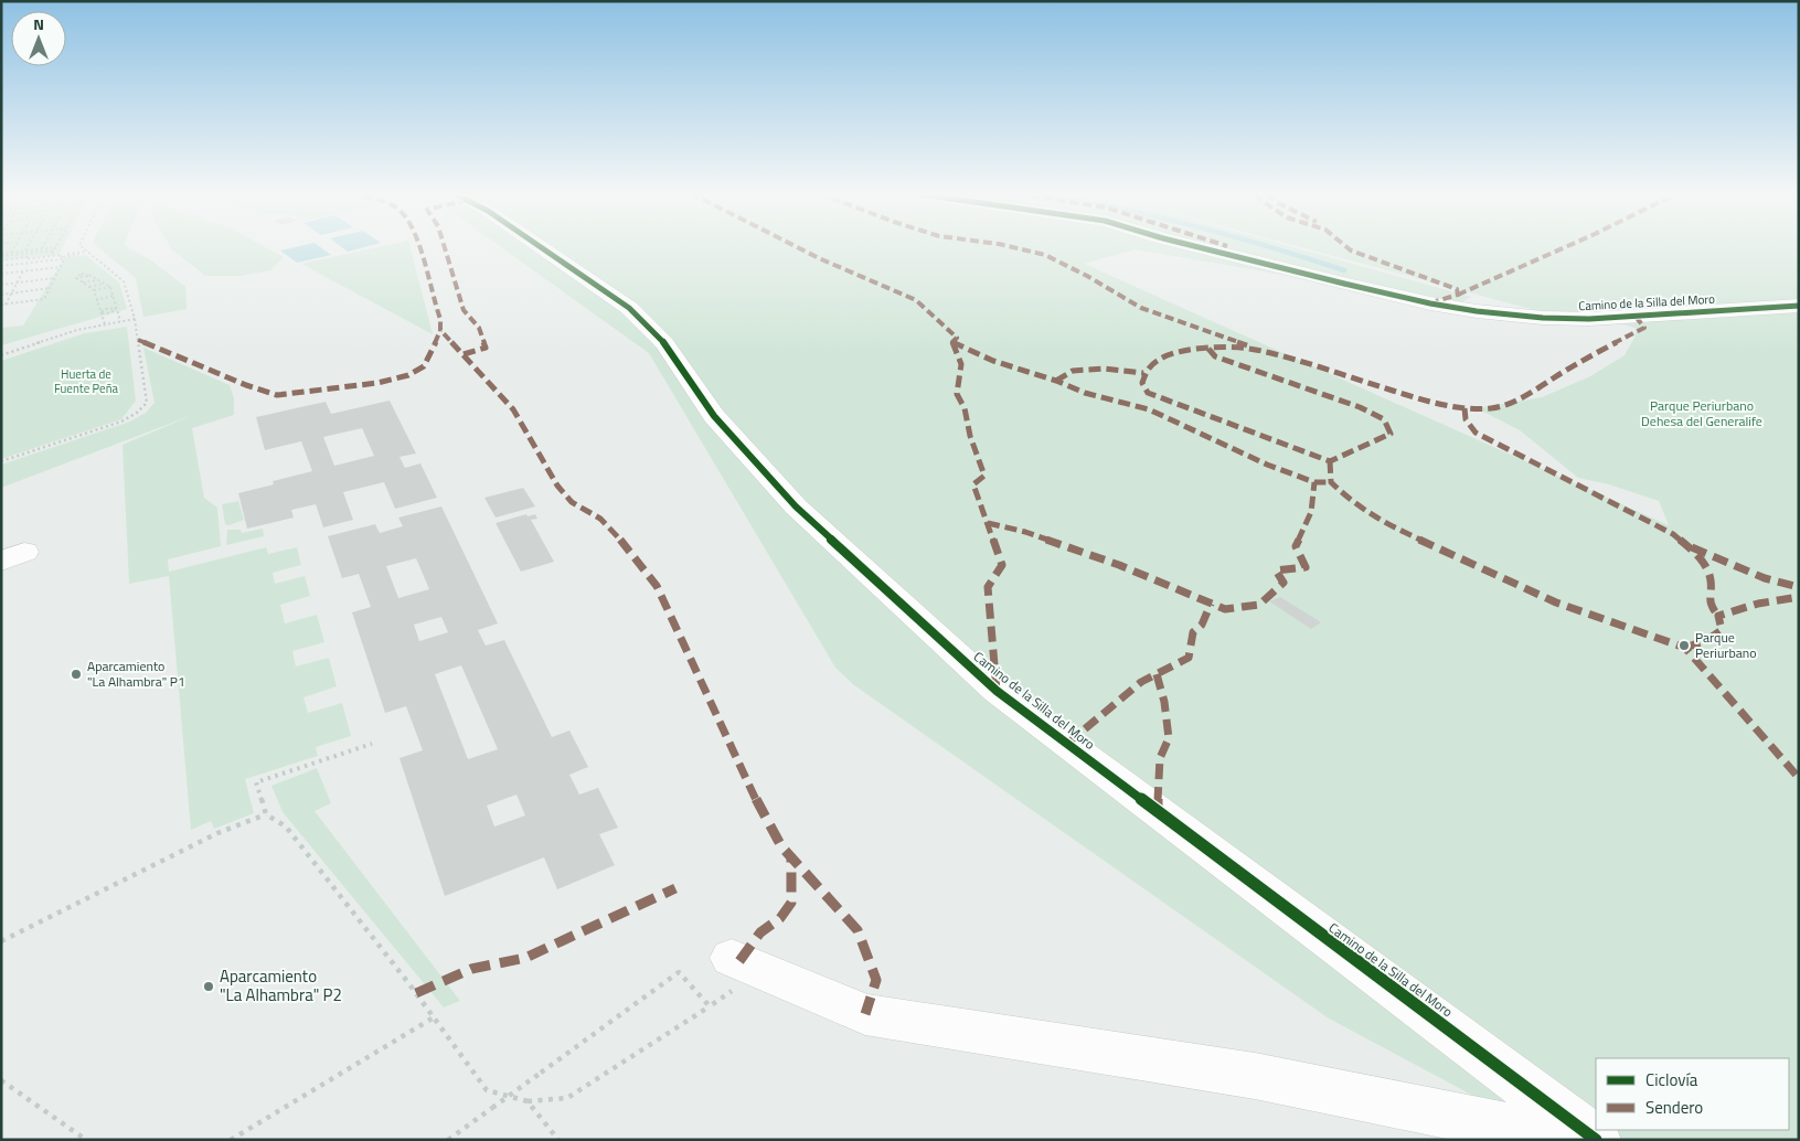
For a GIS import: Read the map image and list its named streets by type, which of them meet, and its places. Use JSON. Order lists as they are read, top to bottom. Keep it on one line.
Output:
{"streets":{"street":["Camino de la Silla del Moro"]},"parks":["Huerta de Fuente Peña","Parque Periurbano Dehesa del Generalife"],"places":["Parque Periurbano","Aparcamiento \"La Alhambra\" P1","Aparcamiento \"La Alhambra\" P2"],"legend":["Ciclovía","Sendero"],"north":"top"}
